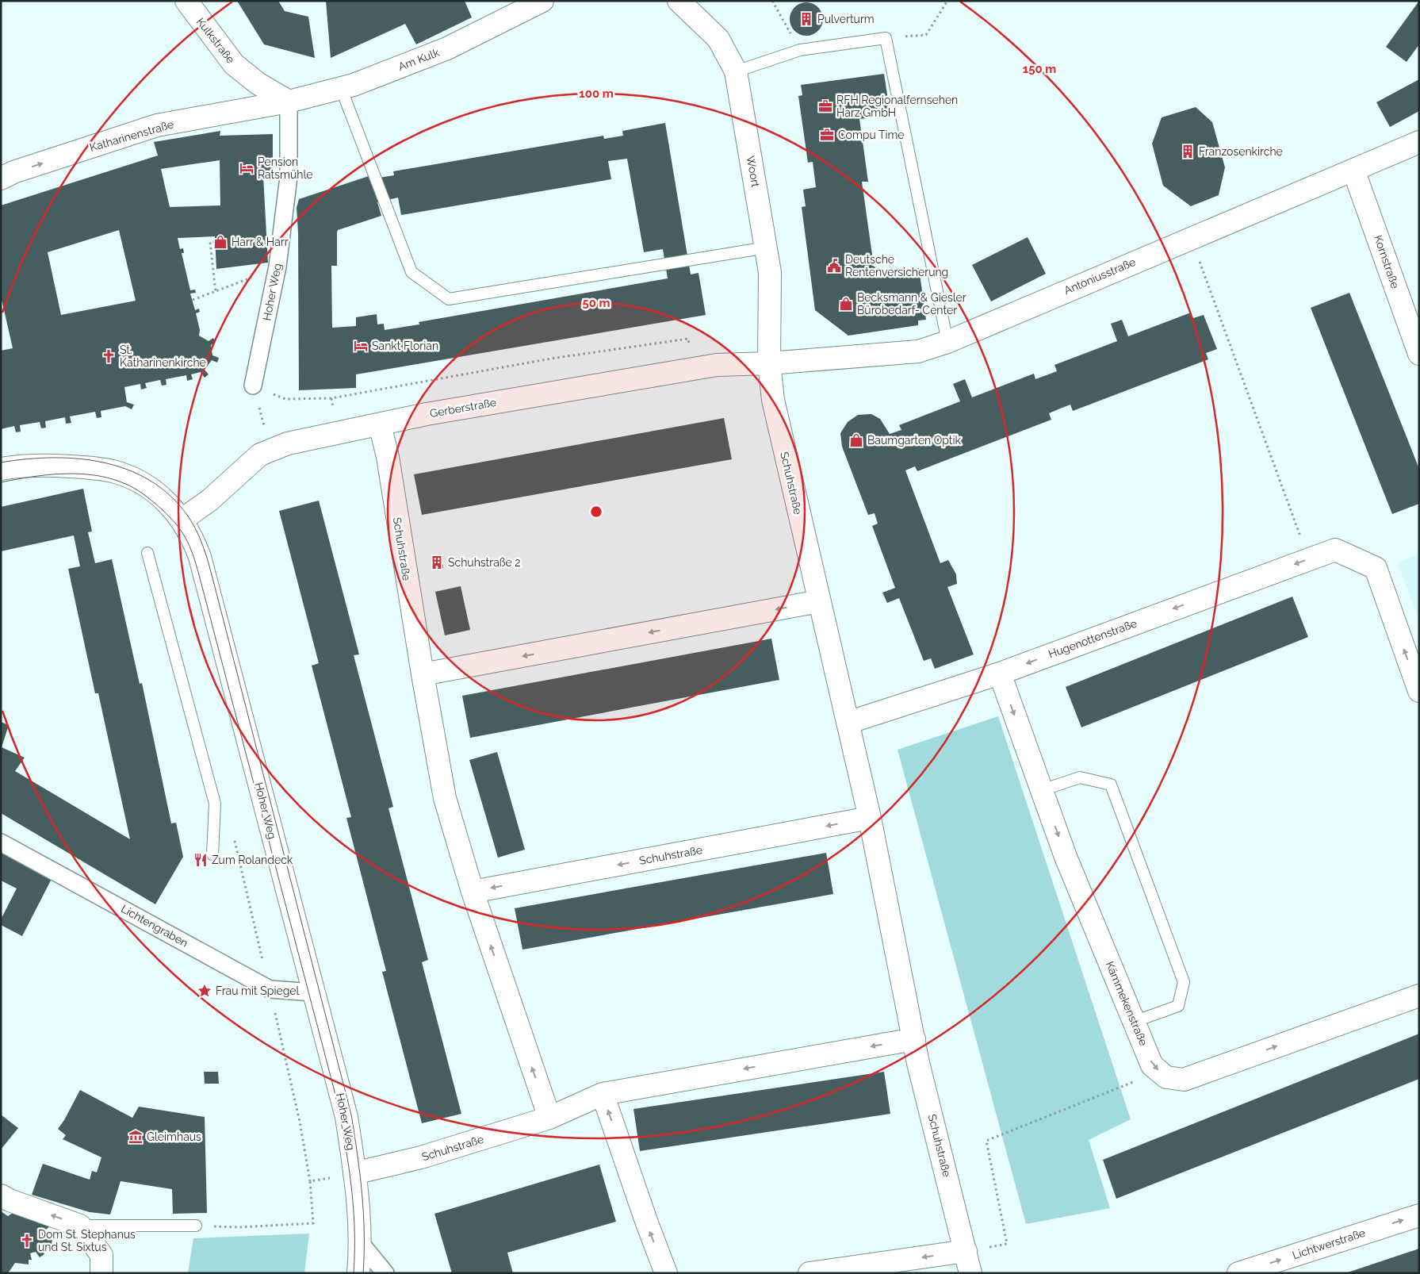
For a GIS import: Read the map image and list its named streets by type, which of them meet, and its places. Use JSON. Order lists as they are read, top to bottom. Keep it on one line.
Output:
{"streets":{"street":["Kulkstraße","Am Kulk","Katharinenstraße","Woort","Kornstraße","Antoniusstraße","Hoher Weg","Gerberstraße","Schuhstraße","Hugenottenstraße","Lichtengraben","Kämmekenstraße","Lichtwerstraße"]},"crossings":[["Kulkstraße","Am Kulk"],["Kulkstraße","Katharinenstraße"],["Kulkstraße","Hoher Weg"],["Am Kulk","Katharinenstraße"],["Am Kulk","Hoher Weg"],["Katharinenstraße","Hoher Weg"],["Woort","Antoniusstraße"],["Woort","Gerberstraße"],["Woort","Schuhstraße"],["Kornstraße","Antoniusstraße"],["Antoniusstraße","Gerberstraße"],["Antoniusstraße","Schuhstraße"],["Hoher Weg","Gerberstraße"],["Hoher Weg","Schuhstraße"],["Hoher Weg","Lichtengraben"],["Gerberstraße","Schuhstraße"],["Schuhstraße","Hugenottenstraße"],["Hugenottenstraße","Kämmekenstraße"]],"one_way":["Katharinenstraße","Kämmekenstraße","Lichtwerstraße"],"places":{"building":["Pulverturm","Franzosenkirche","Schuhstraße 2"],"office":["RFH Regionalfernsehen Harz GmbH","Compu Time"],"hotel":["Pension Ratsmühle","Sankt Florian"],"shop":["Harr & Harr","Becksmann & Giesler Bürobedarf- Center","Baumgarten Optik"],"public building":["Deutsche Rentenversicherung"],"church":["St. Katharinenkirche","Dom St. Stephanus und St. Sixtus"],"restaurant":["Zum Rolandeck"],"place":["Frau mit Spiegel"],"museum":["Gleimhaus"]},"rings":["150 m","100 m","50 m"]}
